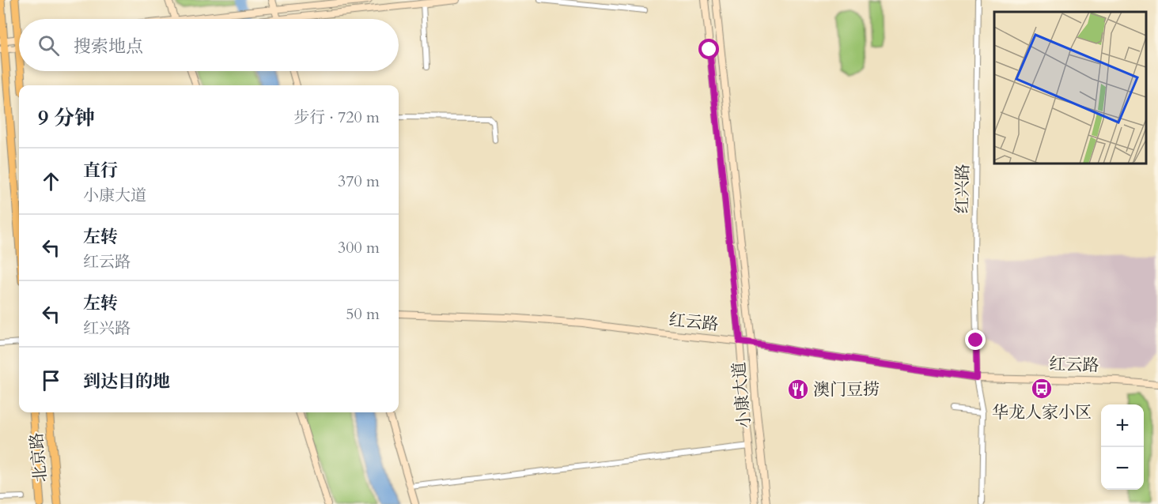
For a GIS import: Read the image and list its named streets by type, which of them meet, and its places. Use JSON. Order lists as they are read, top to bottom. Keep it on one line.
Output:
{"streets":{"main road":["红云路","小康大道","北京路"],"street":["红兴路"]},"crossings":[["红兴路","红云路"],["红云路","小康大道"]],"places":{"bus stop":["华龙人家小区"],"restaurant":["澳门豆捞"]},"page":{"search":"搜索地点","heading":["9 分钟","步行 · 720 m"],"list":[["直行","小康大道","370 m"],["左转","红云路","300 m"],["左转","红兴路","50 m"],"到达目的地"],"map_buttons":["+","−"]}}
